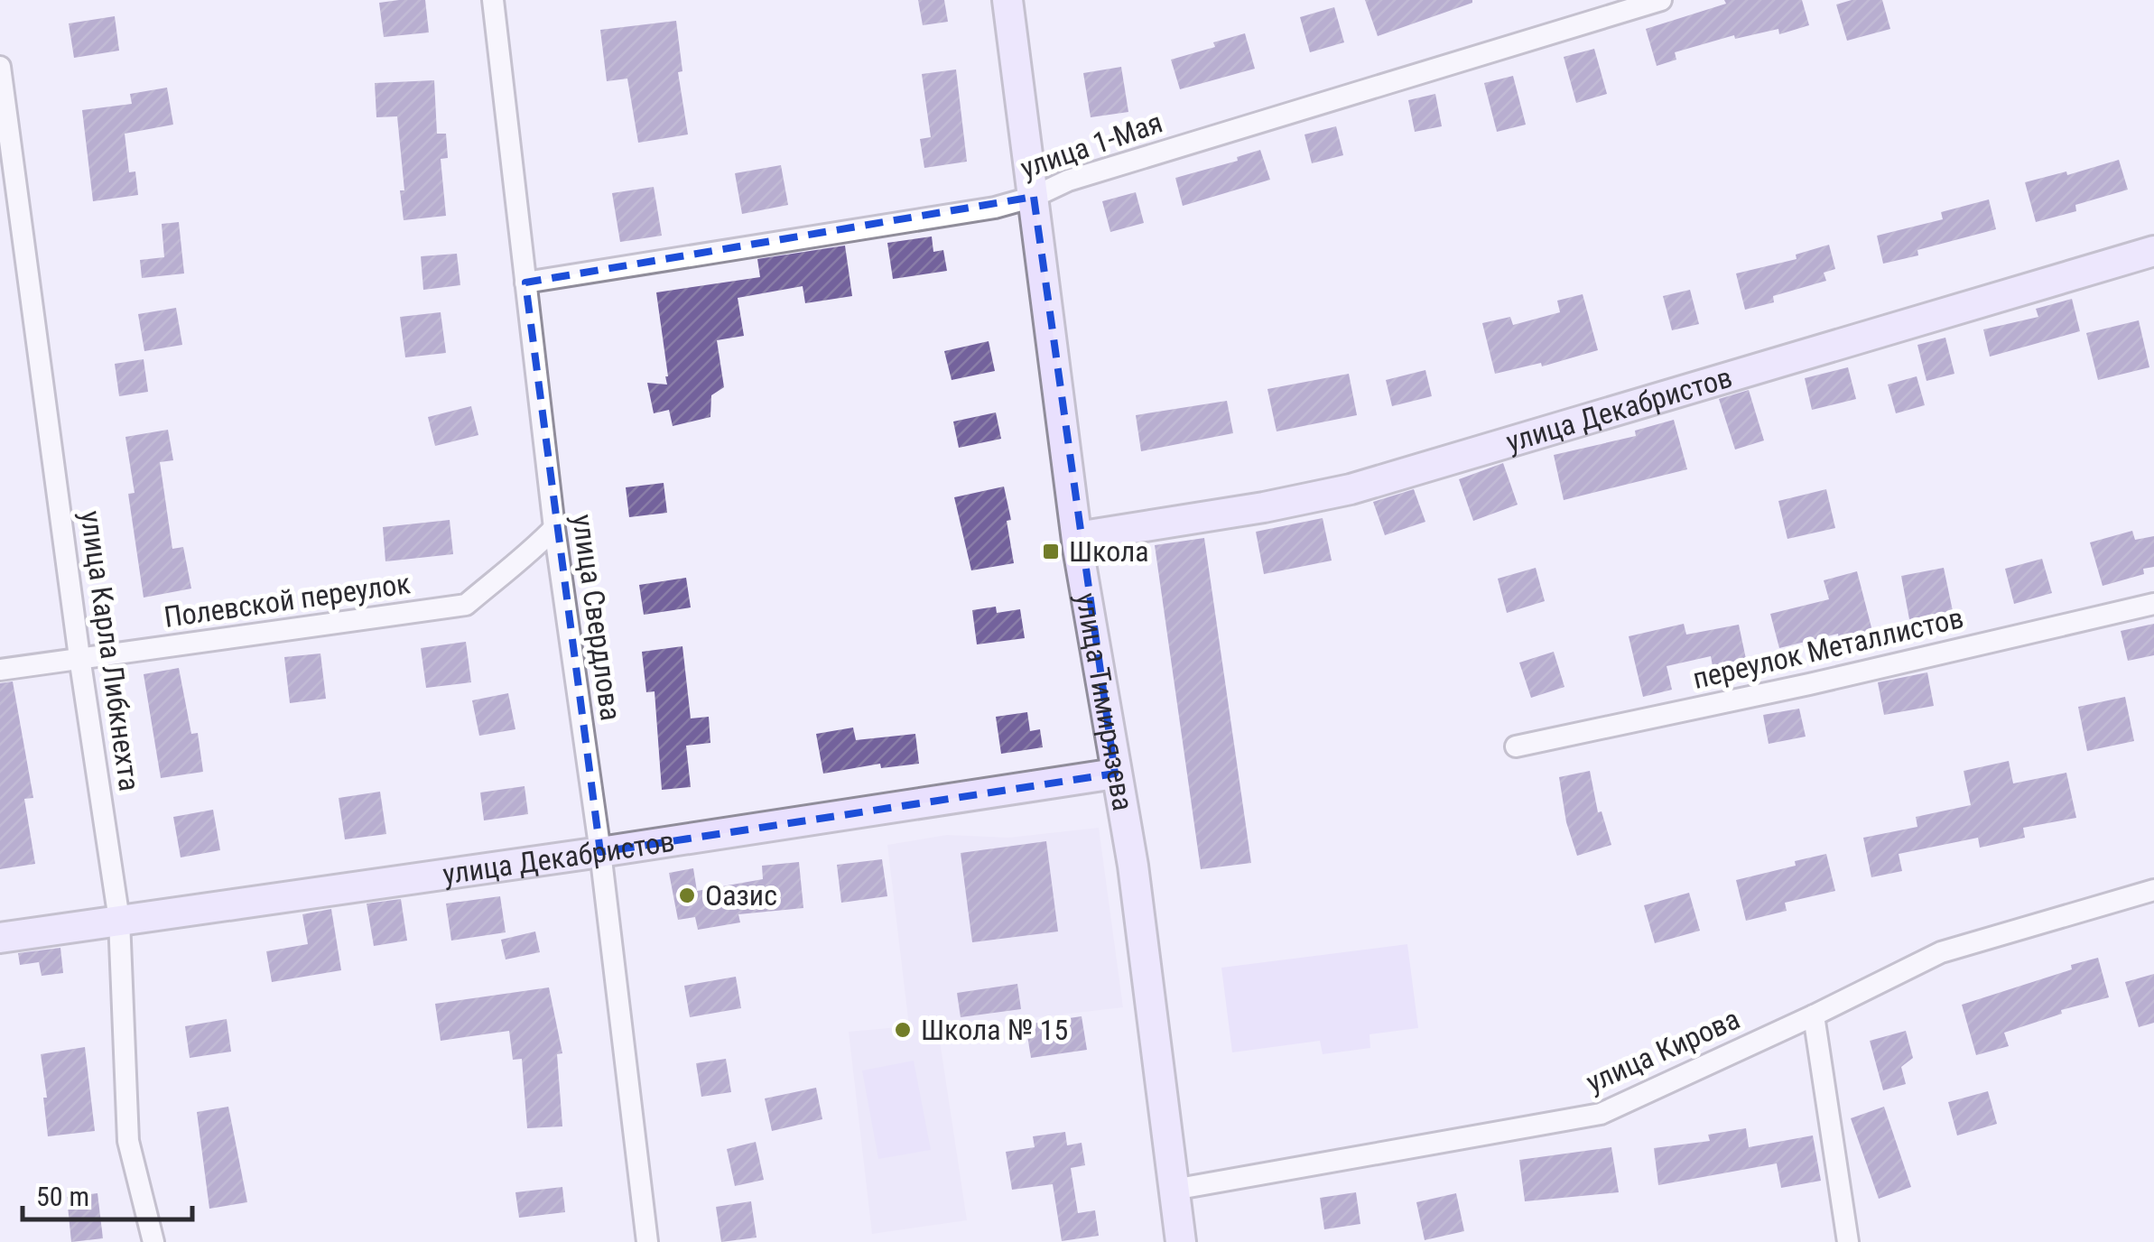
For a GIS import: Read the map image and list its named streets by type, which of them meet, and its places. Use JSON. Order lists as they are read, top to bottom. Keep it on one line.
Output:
{"streets":{"street":["улица 1-Мая","улица Декабристов","Полевской переулок","улица Свердлова","переулок Металлистов","улица Карла Либкнехта","улица Тимирязева","улица Кирова"]},"crossings":[["улица 1-Мая","улица Свердлова"],["улица 1-Мая","улица Тимирязева"],["улица Декабристов","улица Свердлова"],["улица Декабристов","улица Карла Либкнехта"],["улица Декабристов","улица Тимирязева"],["Полевской переулок","улица Свердлова"],["Полевской переулок","улица Карла Либкнехта"],["улица Тимирязева","улица Кирова"]],"places":{"transit":["Школа"],"other":["Оазис","Школа № 15"]},"scale_bar":"50 m"}
